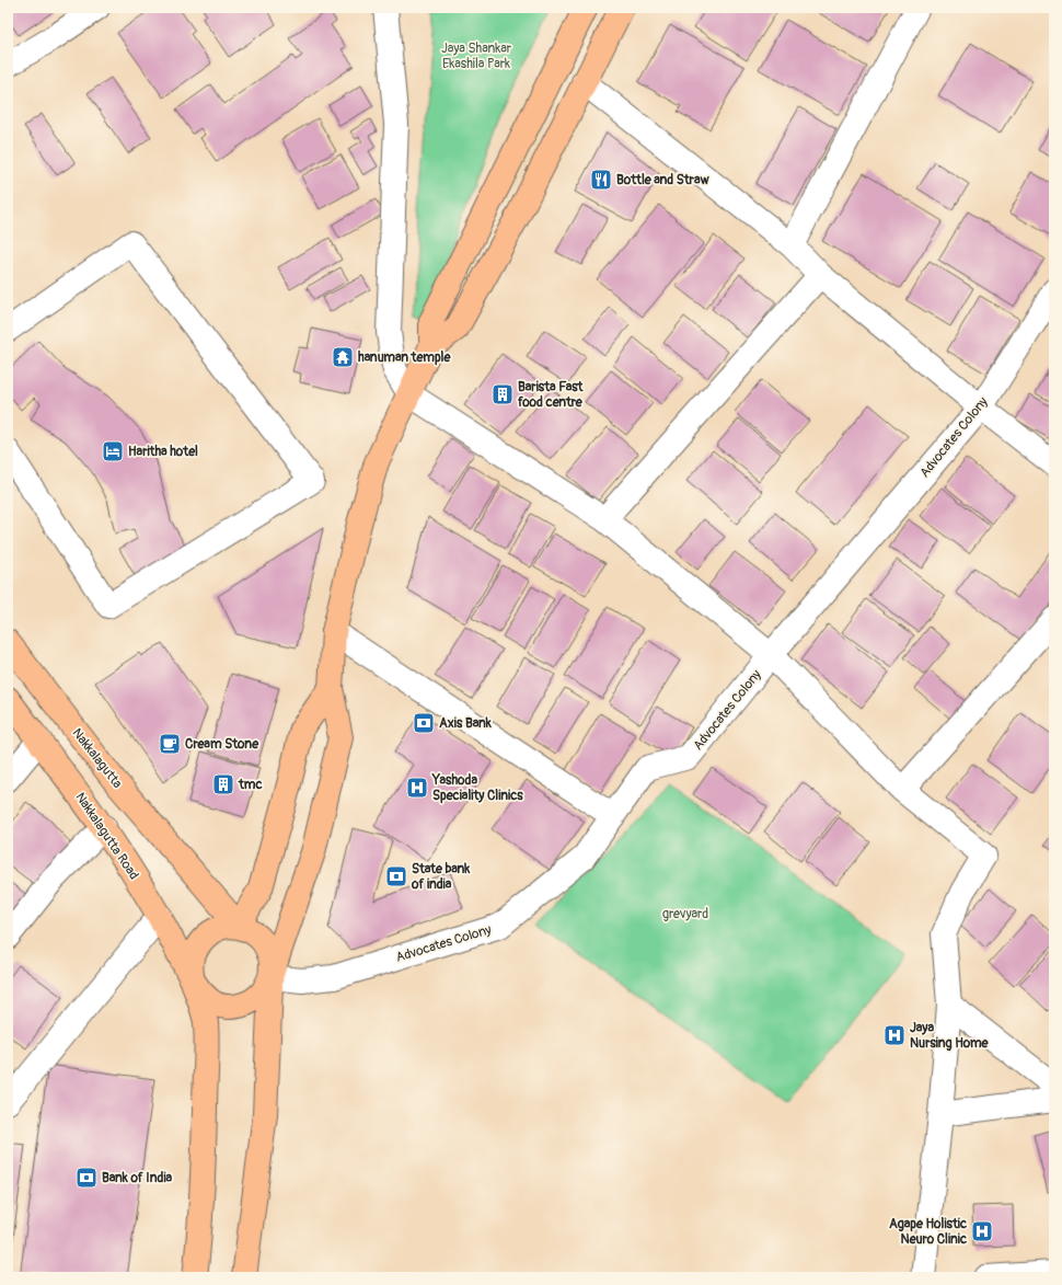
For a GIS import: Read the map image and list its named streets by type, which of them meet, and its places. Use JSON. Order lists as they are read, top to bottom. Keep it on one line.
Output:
{"streets":{"main road":["Nakkalagutta","Nakkalagutta Road"],"street":["Advocates Colony"]},"crossings":[["Advocates Colony","Nakkalagutta"],["Advocates Colony","Nakkalagutta Road"],["Nakkalagutta","Nakkalagutta Road"]],"parks":["Jaya Shankar Ekashila Park","grevyard"],"places":{"restaurant":["Bottle and Straw"],"temple":["hanuman temple"],"building":["Barista Fast food centre","tmc"],"hotel":["Haritha hotel"],"bank":["Axis Bank","State bank of india","Bank of India"],"cafe":["Cream Stone"],"hospital":["Yashoda Speciality Clinics","Jaya Nursing Home","Agape Holistic Neuro Clinic"]}}
